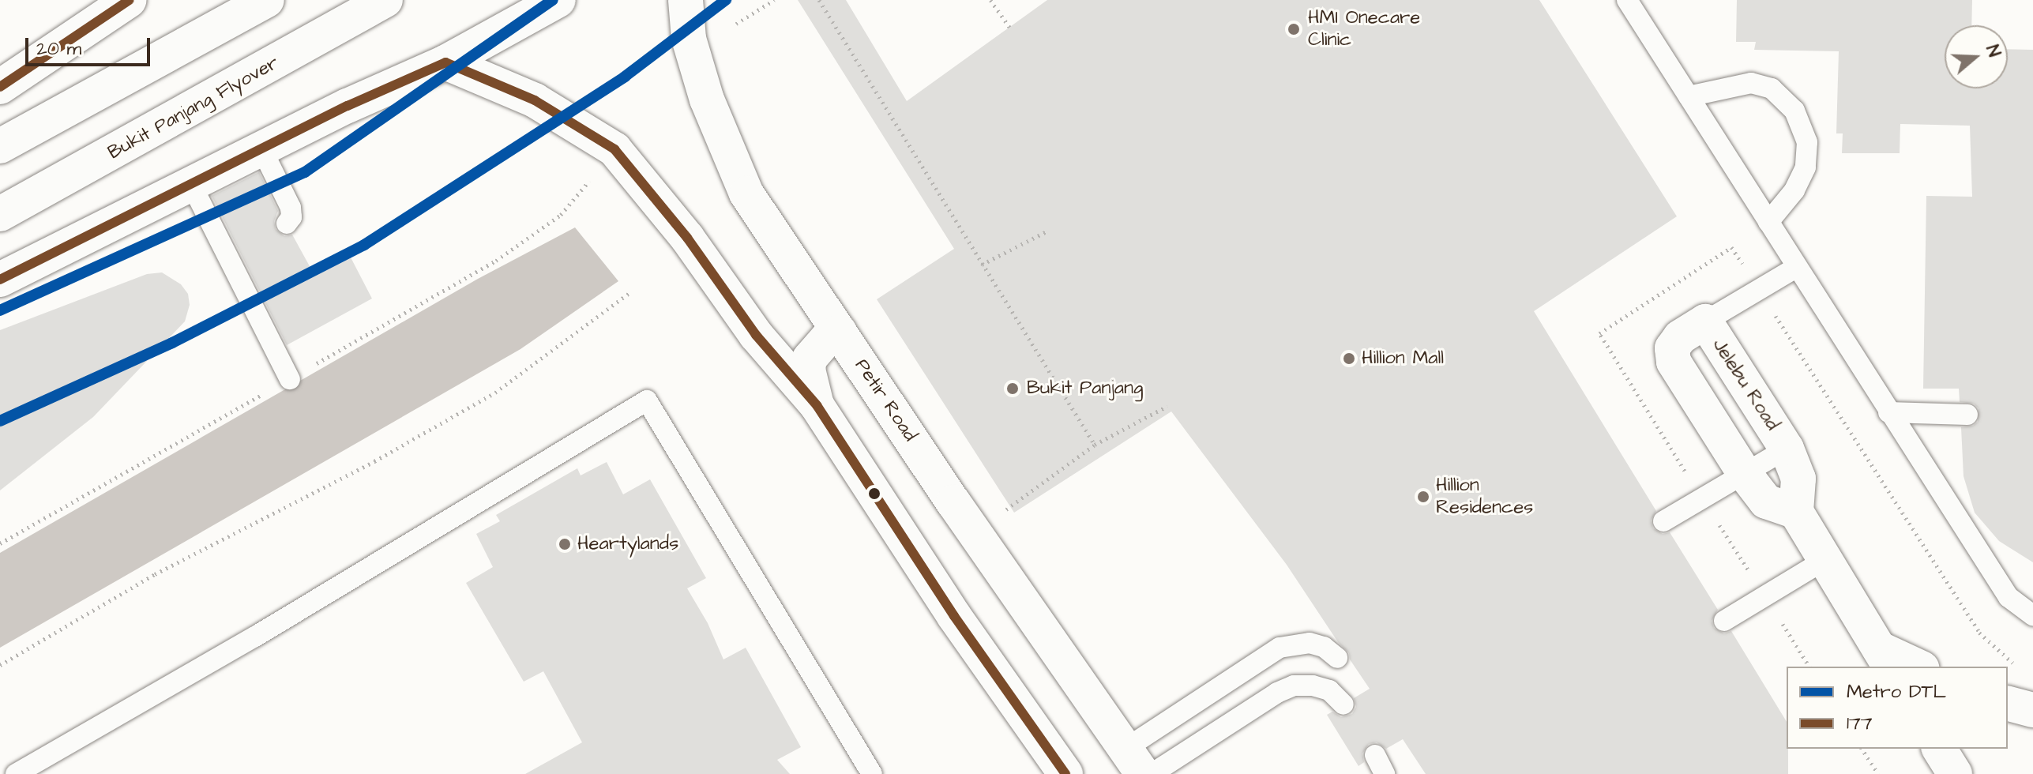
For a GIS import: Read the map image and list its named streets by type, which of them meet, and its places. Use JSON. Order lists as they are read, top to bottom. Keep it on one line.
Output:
{"streets":{"main road":["Bukit Panjang Flyover","Jelebu Road","Petir Road"]},"places":["HMI Onecare Clinic","Hillion Mall","Bukit Panjang","Hillion Residences","Heartylands"],"lines":["metro line DTL","transit line 177"],"legend":["Metro DTL","177"],"scale_bar":"20 m","north":"right"}
